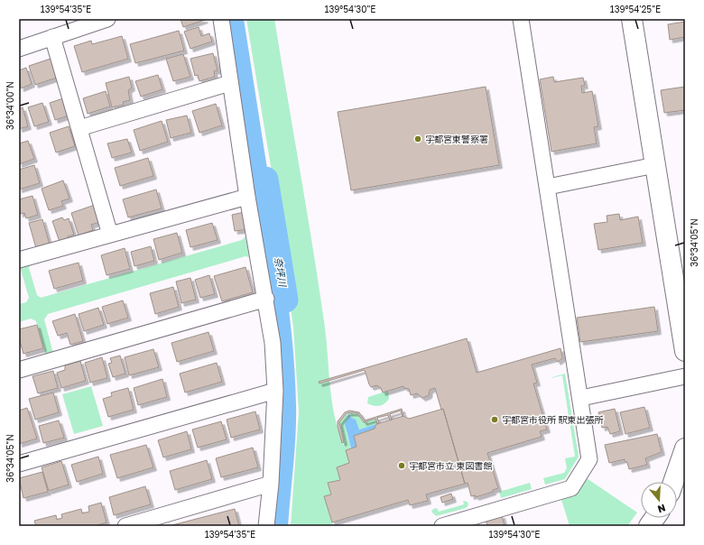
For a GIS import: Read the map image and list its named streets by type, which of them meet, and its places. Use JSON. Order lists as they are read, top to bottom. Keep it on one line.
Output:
{"water":["奈坪川"],"places":["宇都宮東警察署","宇都宮市役所 駅東出張所","宇都宮市立 東図書館"],"north":"bottom","coordinates":["139°54'35\"E","139°54'30\"E","139°54'25\"E","36°34'00\"N","36°34'05\"N"]}
